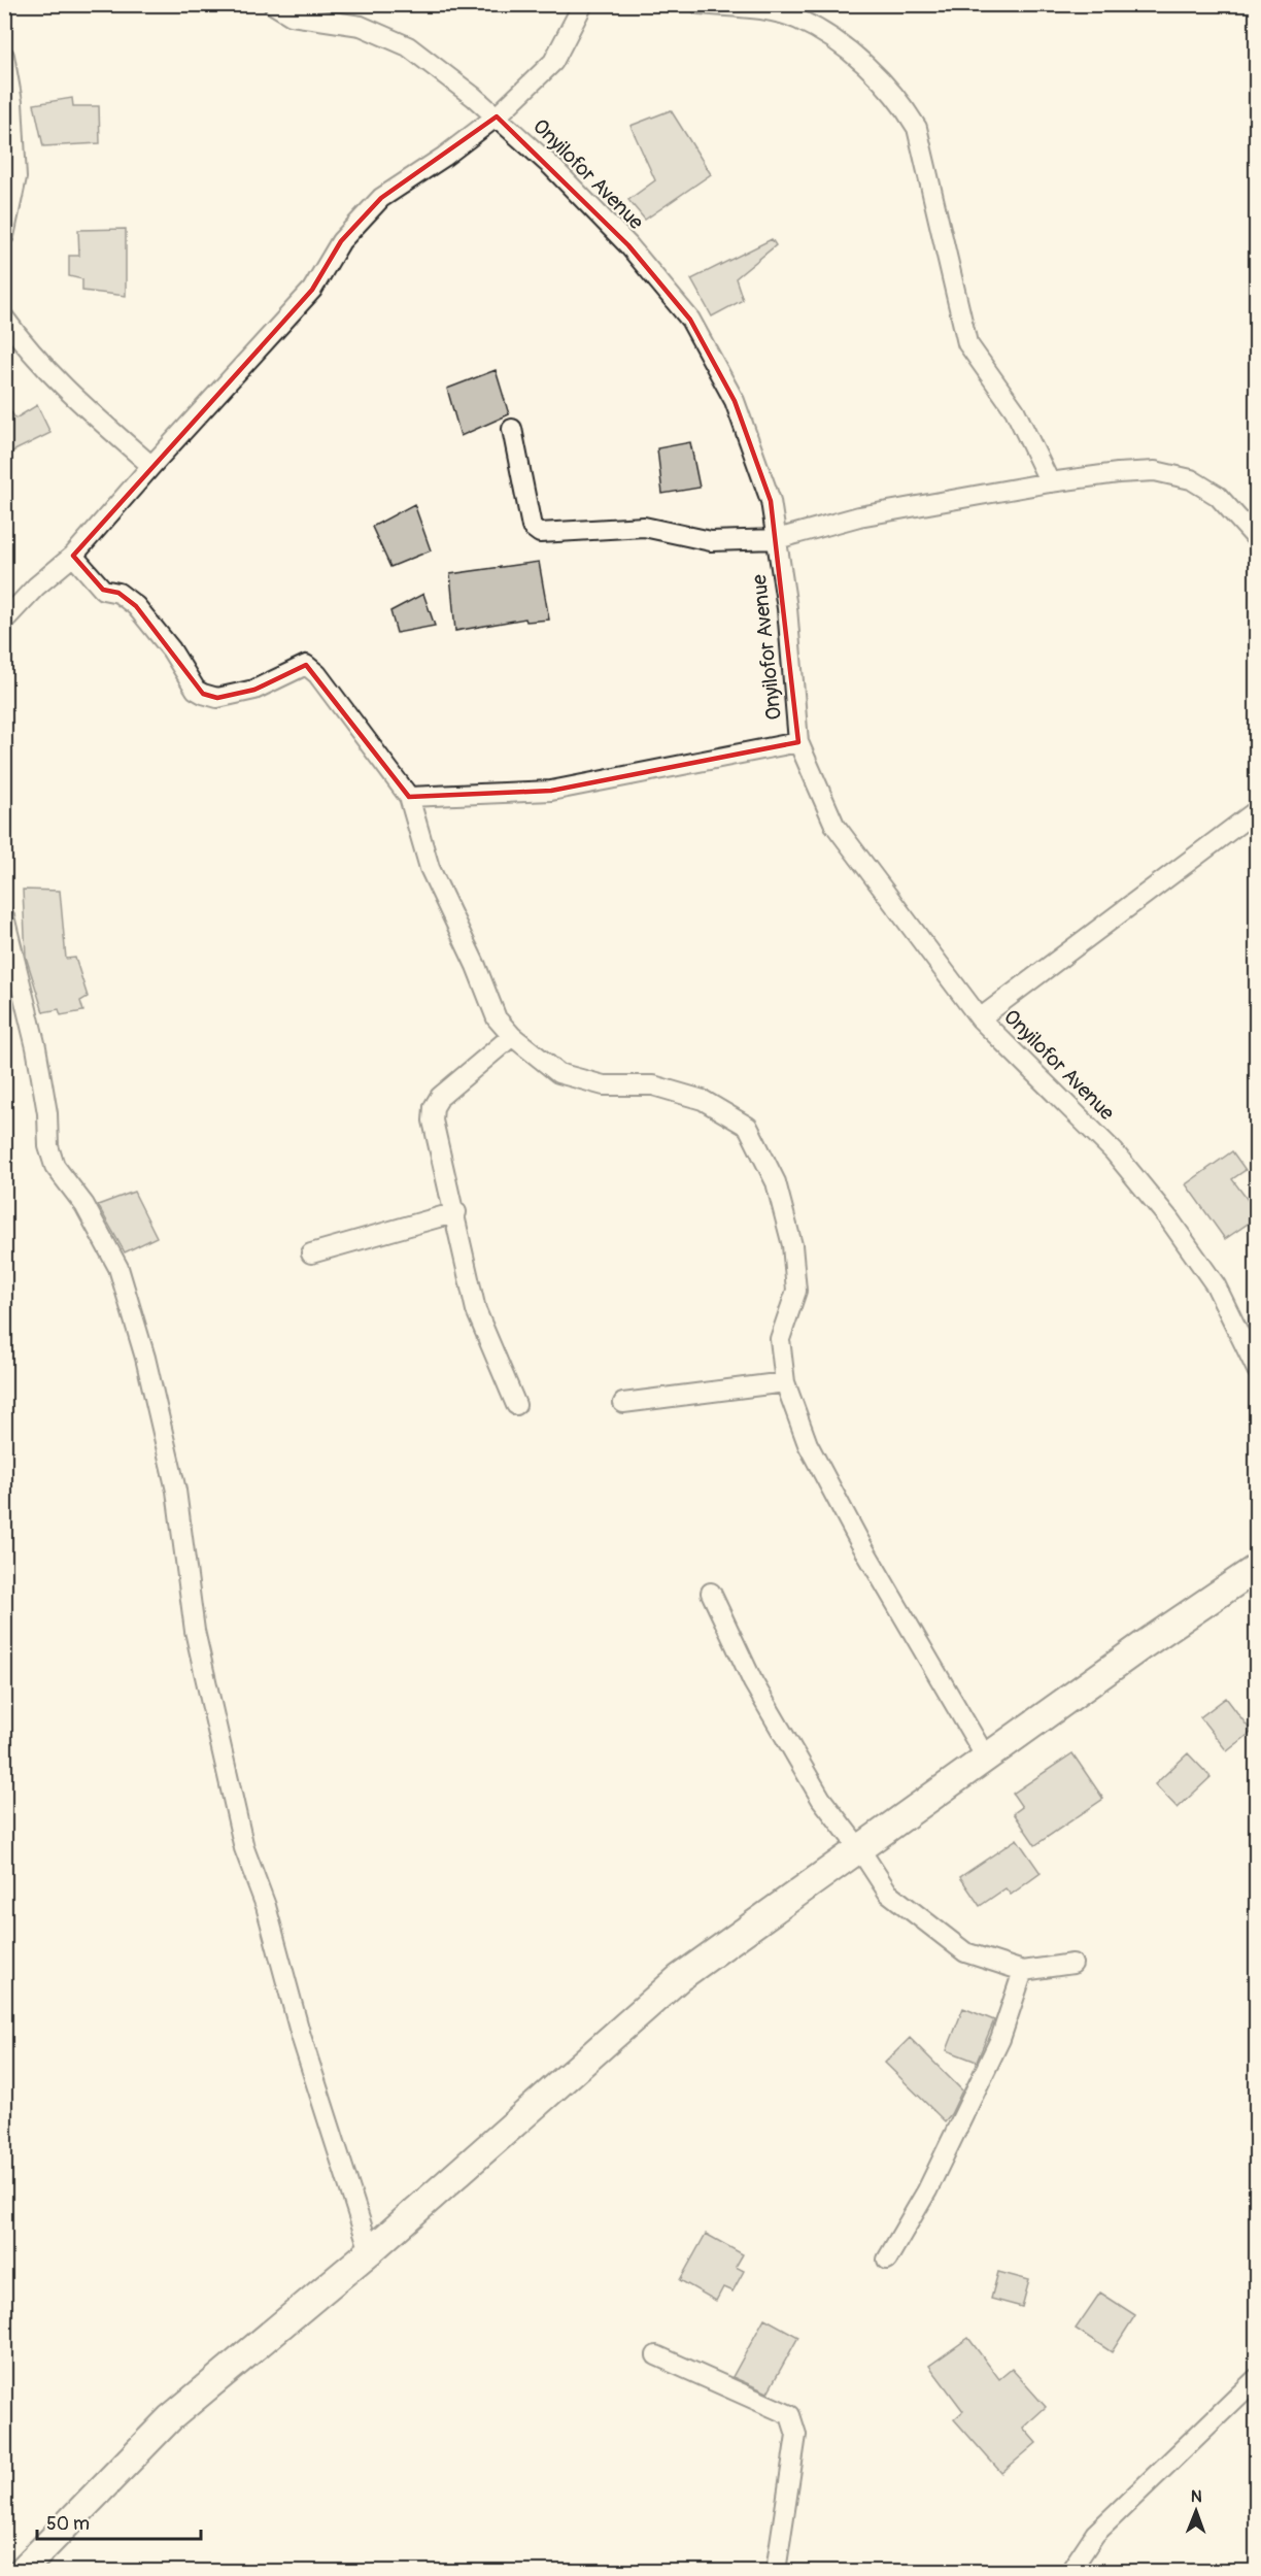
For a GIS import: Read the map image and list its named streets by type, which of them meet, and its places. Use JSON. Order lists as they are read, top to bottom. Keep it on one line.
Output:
{"streets":{"street":["Onyilofor Avenue"]},"scale_bar":"50 m","north":"top"}
